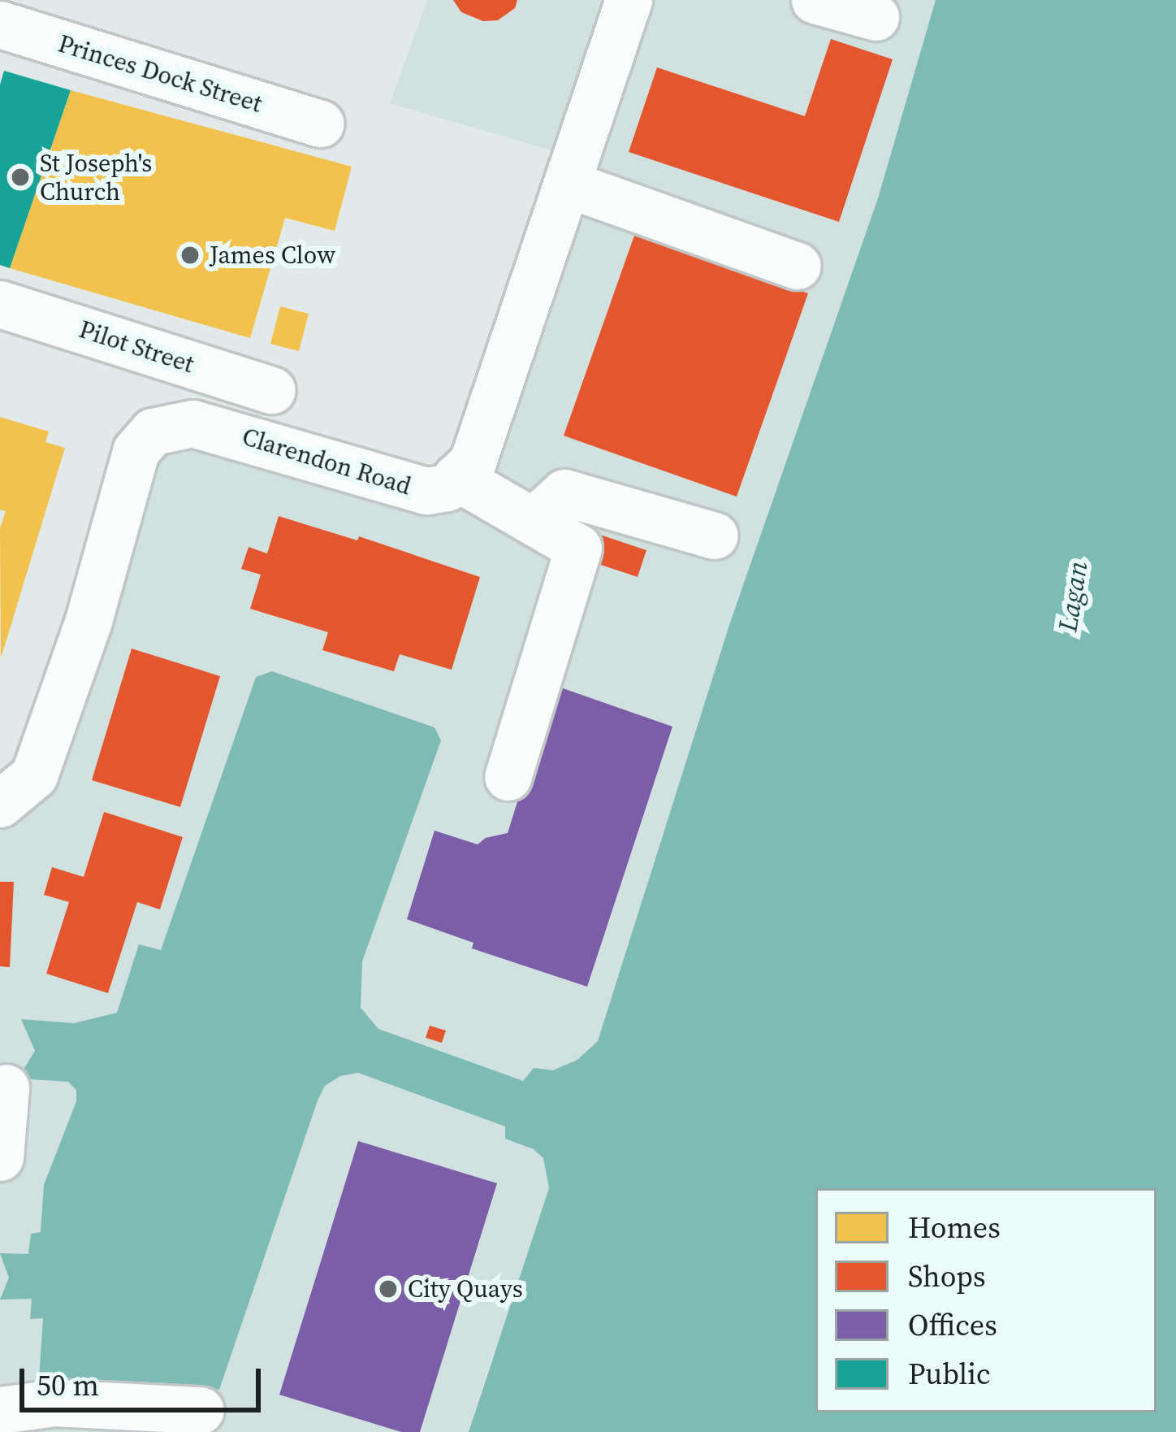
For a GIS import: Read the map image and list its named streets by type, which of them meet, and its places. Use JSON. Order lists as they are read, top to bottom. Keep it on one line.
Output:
{"streets":{"street":["Princes Dock Street","Pilot Street","Clarendon Road"]},"water":["Lagan"],"places":["St Joseph's Church","James Clow","City Quays"],"legend":["Homes","Shops","Offices","Public"],"scale_bar":"50 m"}
